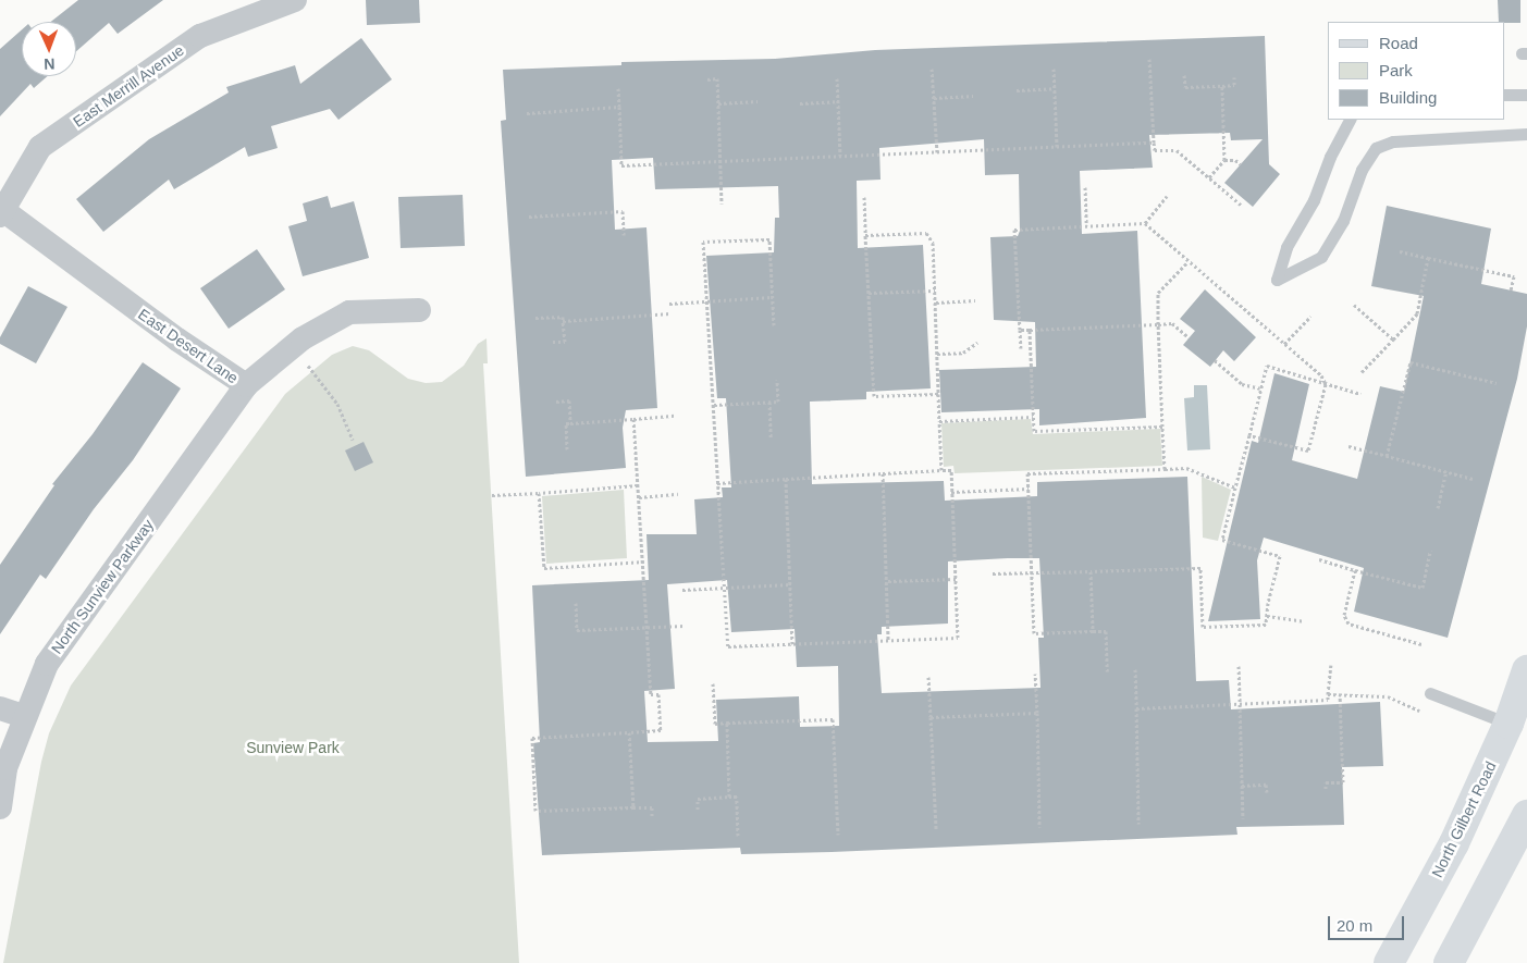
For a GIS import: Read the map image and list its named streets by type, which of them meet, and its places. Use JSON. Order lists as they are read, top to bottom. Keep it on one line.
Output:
{"streets":{"main road":["North Gilbert Road"],"street":["East Merrill Avenue","East Desert Lane","North Sunview Parkway"]},"crossings":[["East Merrill Avenue","East Desert Lane"],["East Desert Lane","North Sunview Parkway"]],"parks":["Sunview Park"],"legend":["Road","Park","Building"],"scale_bar":"20 m","north":"bottom"}
